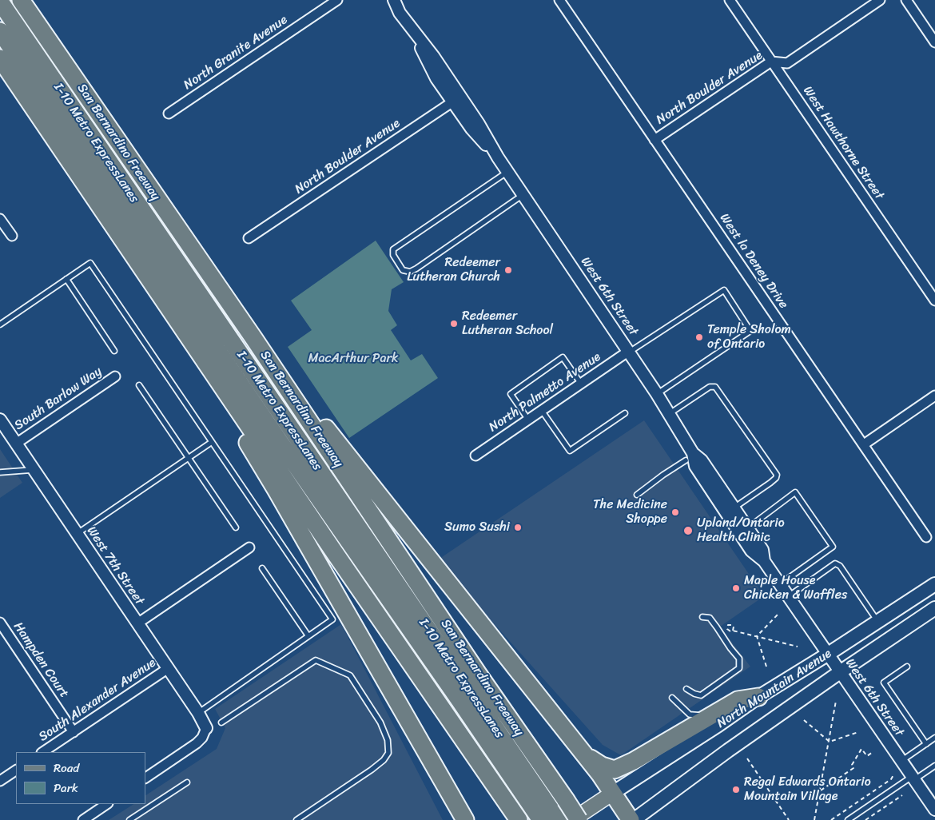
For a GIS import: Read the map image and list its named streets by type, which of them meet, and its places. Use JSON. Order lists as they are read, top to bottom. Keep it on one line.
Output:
{"streets":{"highway":["San Bernardino Freeway","I-10 Metro ExpressLanes"],"main road":["North Mountain Avenue"],"street":["North Granite Avenue","North Boulder Avenue","West Hawthorne Street","West la Deney Drive","West 6th Street","North Palmetto Avenue","South Barlow Way","West 7th Street","Hampden Court","South Alexander Avenue"]},"crossings":[["North Boulder Avenue","West Hawthorne Street"],["North Boulder Avenue","West la Deney Drive"],["North Boulder Avenue","West 6th Street"],["West 6th Street","North Palmetto Avenue"],["West 6th Street","North Mountain Avenue"],["South Barlow Way","West 7th Street"],["West 7th Street","South Alexander Avenue"],["Hampden Court","South Alexander Avenue"]],"parks":["MacArthur Park"],"places":["Redeemer Lutheran Church","Redeemer Lutheran School","Temple Sholom of Ontario","The Medicine Shoppe","Sumo Sushi","Upland/Ontario Health Clinic","Maple House Chicken & Waffles","Regal Edwards Ontario Mountain Village"],"legend":["Road","Park"]}
